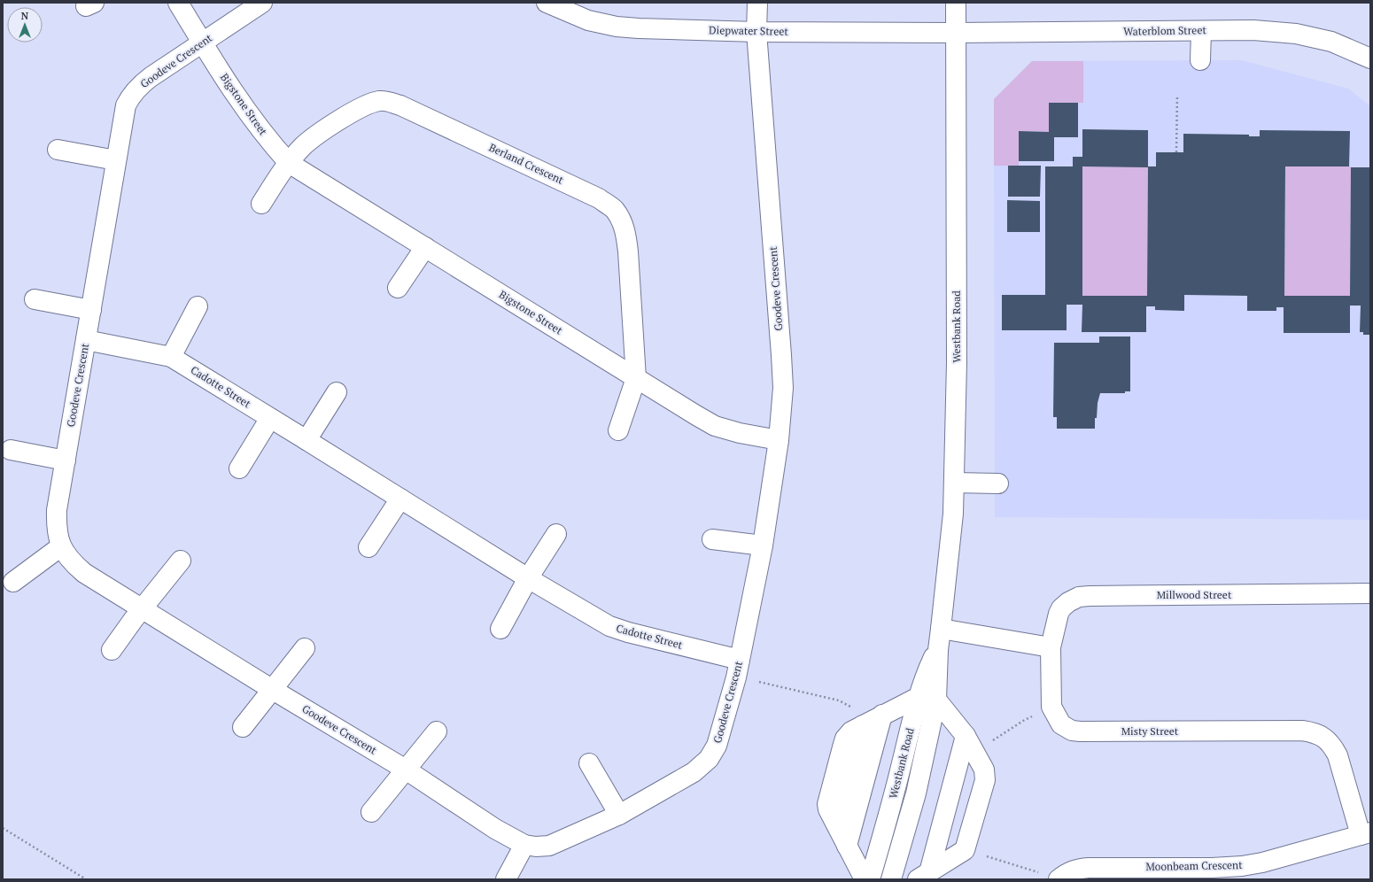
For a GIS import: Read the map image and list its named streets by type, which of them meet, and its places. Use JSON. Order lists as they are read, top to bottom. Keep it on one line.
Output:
{"streets":{"street":["Diepwater Street","Waterblom Street","Goodeve Crescent","Bigstone Street","Berland Crescent","Westbank Road","Cadotte Street","Millwood Street","Misty Street","Moonbeam Crescent"]},"crossings":[["Diepwater Street","Waterblom Street"],["Diepwater Street","Goodeve Crescent"],["Diepwater Street","Westbank Road"],["Waterblom Street","Westbank Road"],["Goodeve Crescent","Bigstone Street"],["Goodeve Crescent","Cadotte Street"],["Bigstone Street","Berland Crescent"],["Millwood Street","Misty Street"],["Misty Street","Moonbeam Crescent"]],"north":"top"}
